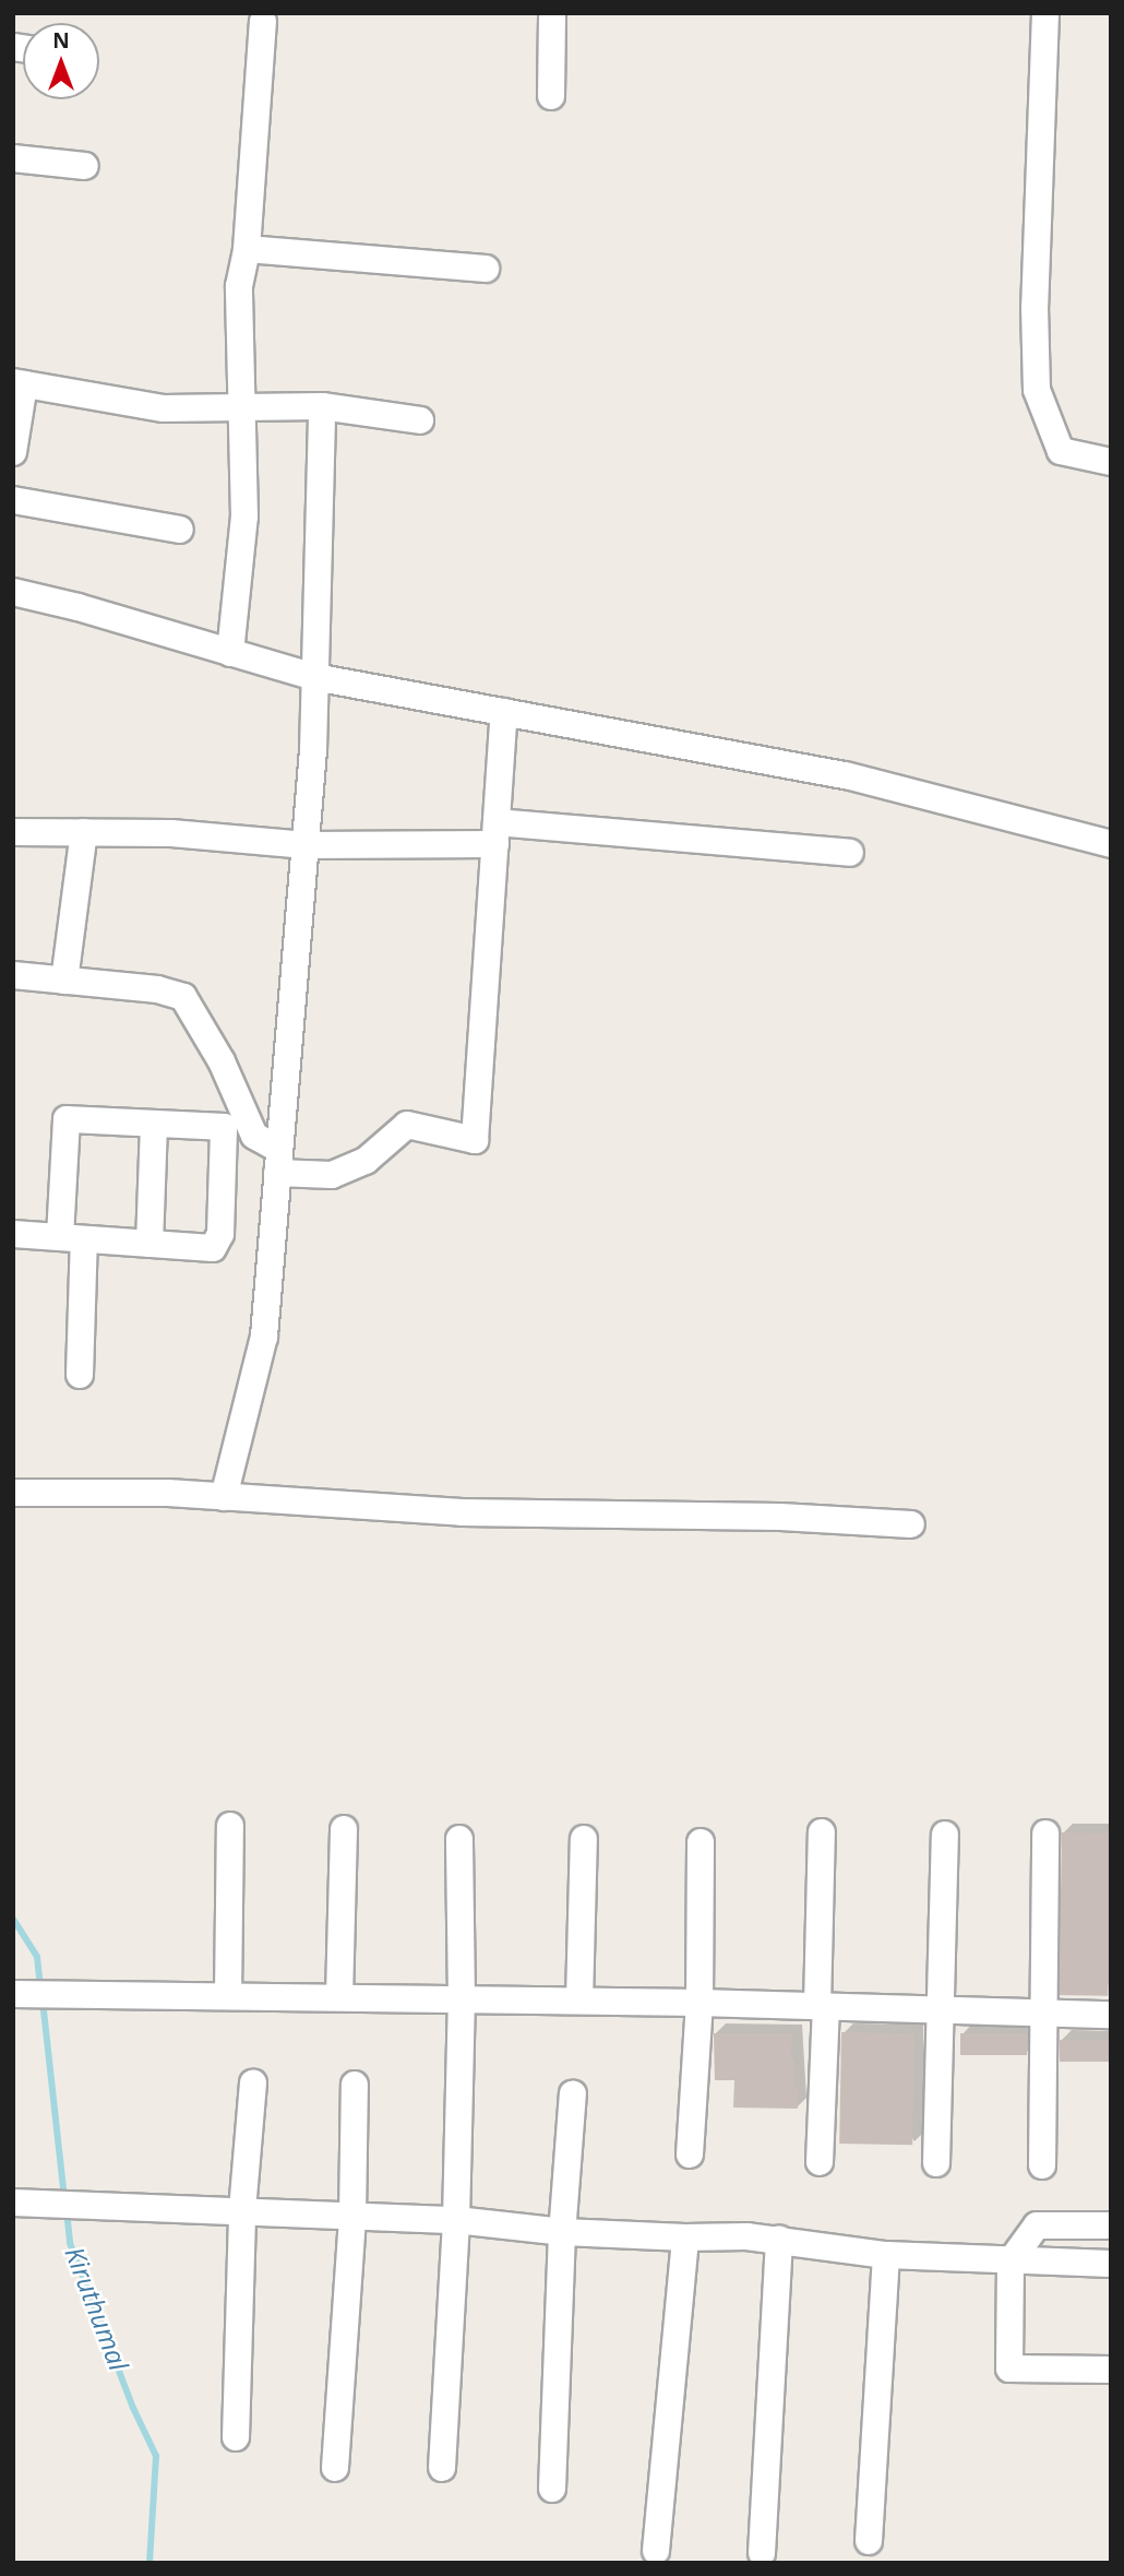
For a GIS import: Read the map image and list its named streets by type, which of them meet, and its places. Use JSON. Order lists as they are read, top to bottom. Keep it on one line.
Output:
{"water":["Kiruthumal"],"north":"top"}
